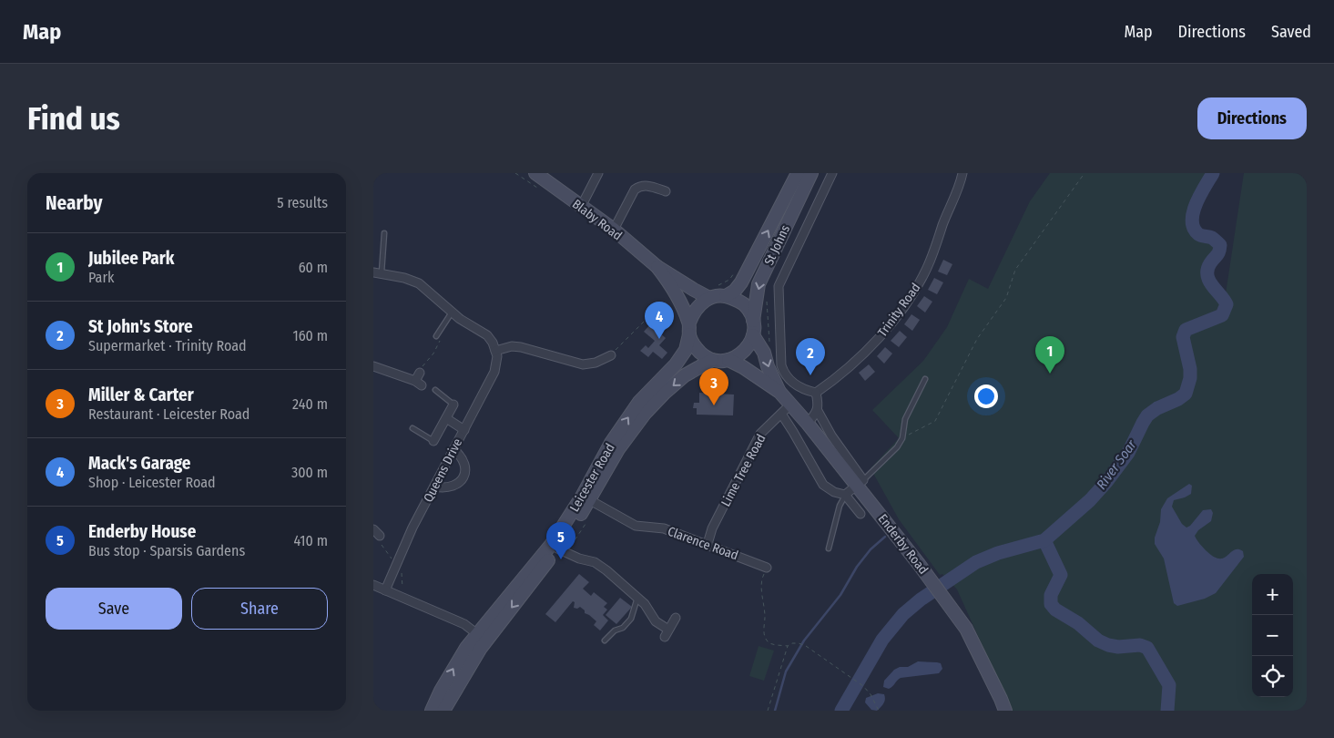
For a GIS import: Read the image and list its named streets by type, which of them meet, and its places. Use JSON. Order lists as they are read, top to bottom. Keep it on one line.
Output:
{"streets":{"main road":["Blaby Road","St Johns","Leicester Road","Enderby Road"],"street":["Trinity Road","Queens Drive","Lime Tree Road","Clarence Road"]},"crossings":[["Blaby Road","St Johns"],["Blaby Road","Leicester Road"],["Blaby Road","Enderby Road"],["St Johns","Leicester Road"],["St Johns","Enderby Road"],["Lime Tree Road","Clarence Road"],["Lime Tree Road","Enderby Road"],["Leicester Road","Clarence Road"],["Leicester Road","Enderby Road"]],"water":["River Soar"],"page":{"header":"Map","nav":["Map","Directions","Saved"],"buttons":["Directions",["Save","Share"]],"title":"Find us","heading":["Nearby","5 results"],"list":[{"mark":"1","name":"Jubilee Park","note":"Park","value":"60 m"},{"mark":"2","name":"St John's Store","note":"Supermarket · Trinity Road","value":"160 m"},{"mark":"3","name":"Miller & Carter","note":"Restaurant · Leicester Road","value":"240 m"},{"mark":"4","name":"Mack's Garage","note":"Shop · Leicester Road","value":"300 m"},{"mark":"5","name":"Enderby House","note":"Bus stop · Sparsis Gardens","value":"410 m"}],"pins":["4","1","2","3","5"],"map_buttons":["+","−"]}}
